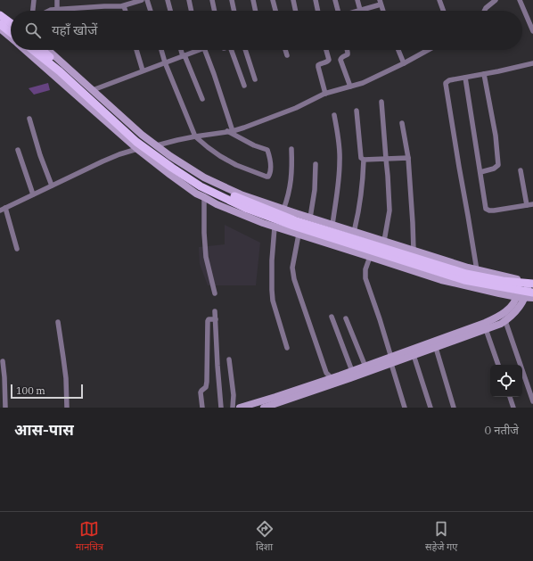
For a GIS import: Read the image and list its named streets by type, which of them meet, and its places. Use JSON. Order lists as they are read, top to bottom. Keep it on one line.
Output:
{"scale_bar":"100 m","page":{"search":"यहाँ खोजें","scale":"100 m","heading":["आस-पास","0 नतीजे"],"nav":["मानचित्र","दिशा","सहेजे गए"]}}
